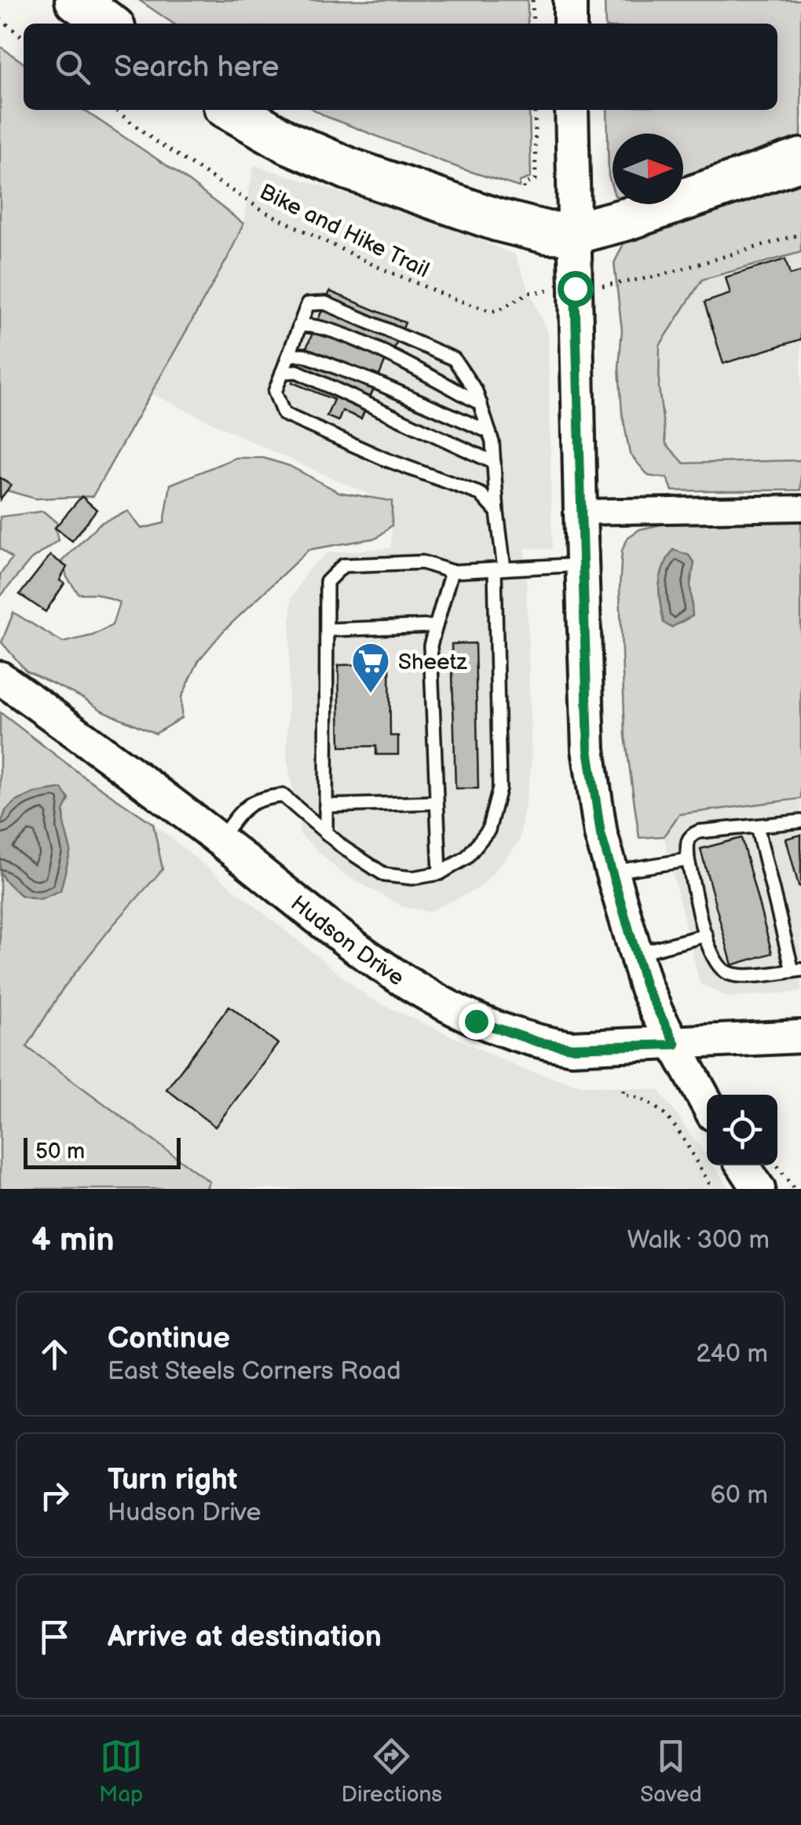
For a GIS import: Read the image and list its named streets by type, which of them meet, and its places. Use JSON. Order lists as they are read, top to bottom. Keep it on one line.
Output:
{"streets":{"main road":["Hudson Drive"],"path":["Bike and Hike Trail"]},"places":{"supermarket":["Sheetz"]},"scale_bar":"50 m","north":"right","page":{"search":"Search here","scale":"50 m","heading":["4 min","Walk · 300 m"],"list":[["Continue","East Steels Corners Road","240 m"],["Turn right","Hudson Drive","60 m"],"Arrive at destination"],"nav":["Map","Directions","Saved"]}}
